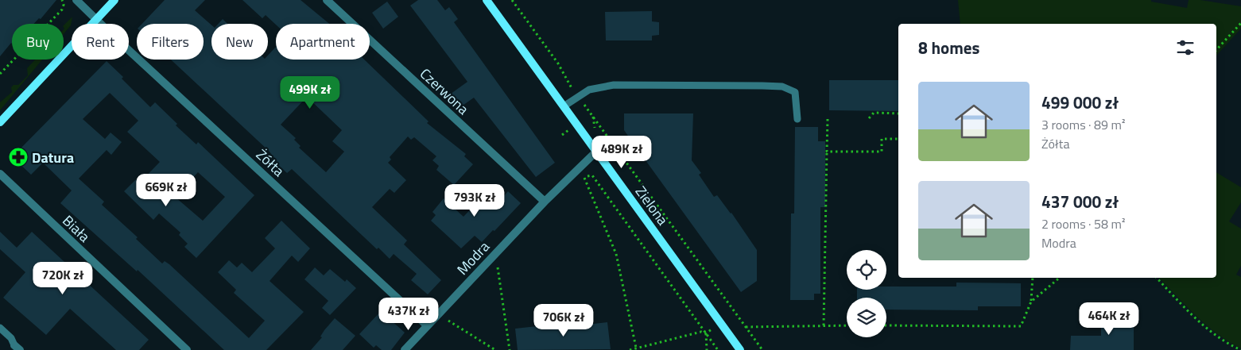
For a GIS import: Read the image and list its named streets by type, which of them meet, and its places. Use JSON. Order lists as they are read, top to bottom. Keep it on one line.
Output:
{"streets":{"street":["Czerwona","Żółta","Zielona","Biała","Modra"]},"crossings":[["Czerwona","Modra"],["Żółta","Modra"],["Zielona","Modra"]],"places":{"pharmacy":["Datura"]},"page":{"chip":["Buy","Rent","Filters","New","Apartment"],"heading":"8 homes","list":[{"name":"499 000 zł","note":"3 rooms · 89 m² · Żółta"},{"name":"437 000 zł","note":"2 rooms · 58 m² · Modra"}],"price":["499K zł","489K zł","669K zł","793K zł","720K zł","437K zł","464K zł","706K zł"]}}
